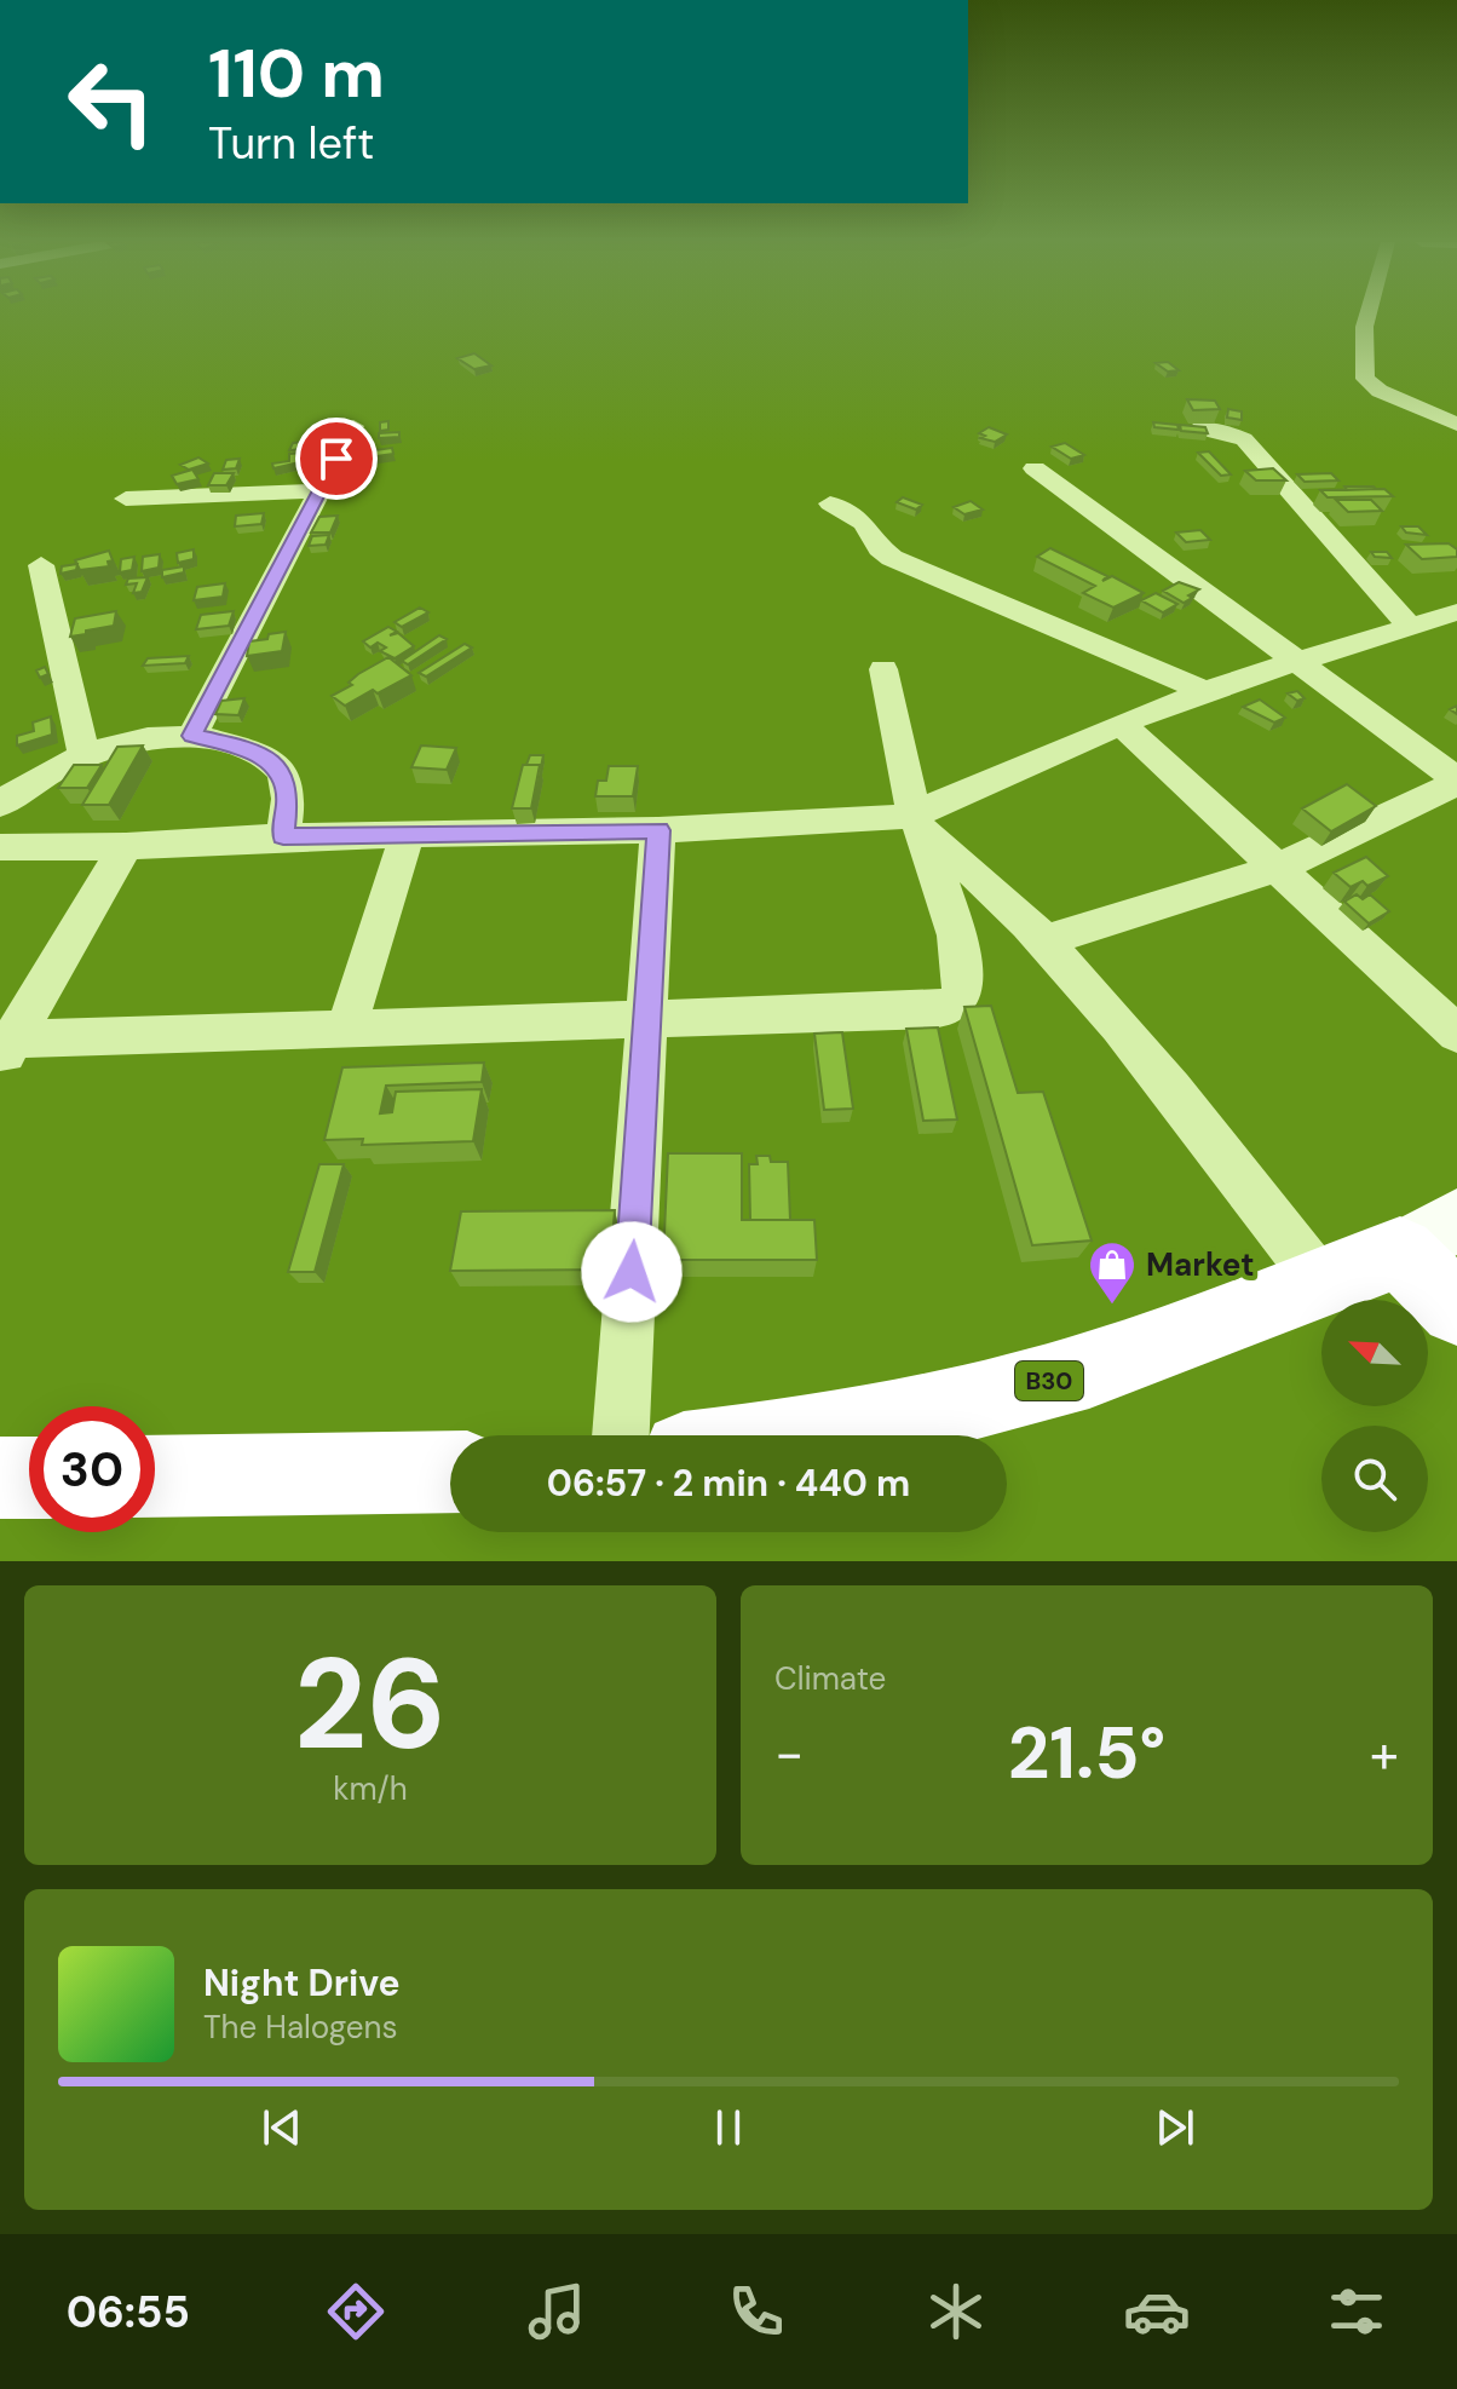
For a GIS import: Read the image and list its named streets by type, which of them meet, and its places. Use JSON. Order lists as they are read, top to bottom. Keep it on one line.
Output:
{"streets":{"highway":["B30"]},"places":{"shop":["Market"]},"north":"top left","page":{"turn":["110 m","Turn left"],"limit":"30","trip":"06:57 · 2 min · 440 m","tile":[["26","km/h"],"Climate"],"heat":["−","21.5°","+"],"song":["Night Drive","The Halogens"],"tabs":"06:55"}}
